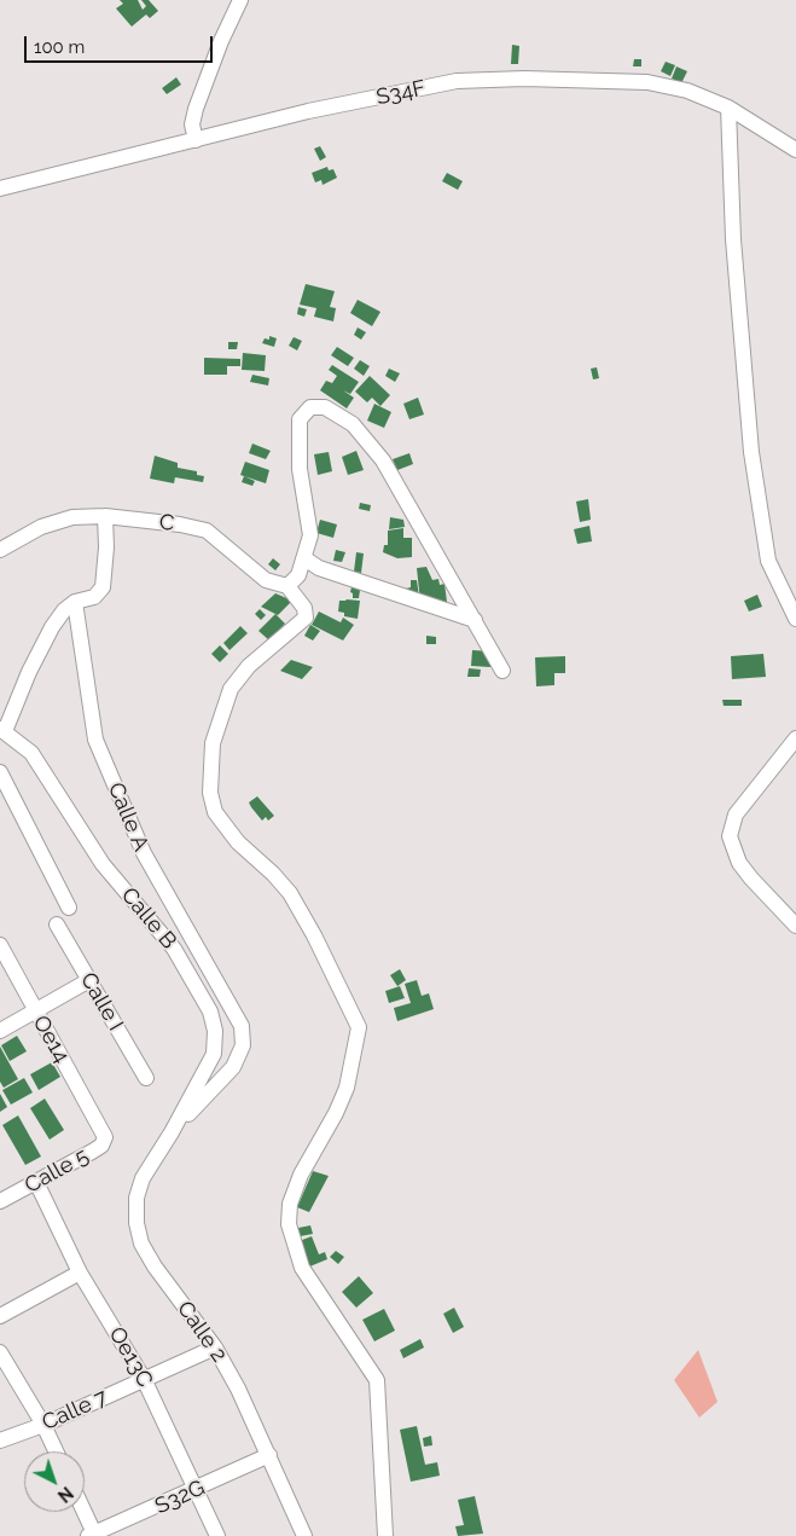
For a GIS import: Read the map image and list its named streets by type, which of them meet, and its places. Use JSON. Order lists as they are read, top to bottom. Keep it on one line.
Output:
{"streets":{"street":["S34F","C","Calle A","Calle B","Calle I","Oe14","Calle 5","Calle 2","Oe13C","Calle 7","S32G"]},"crossings":[["Calle A","Calle B"],["Calle A","Calle 2"],["Calle B","Calle 2"],["Oe14","Calle 5"],["Calle 5","Oe13C"],["Calle 2","Calle 7"],["Calle 2","S32G"],["Oe13C","Calle 7"],["Oe13C","S32G"]],"scale_bar":"100 m","north":"bottom right"}
